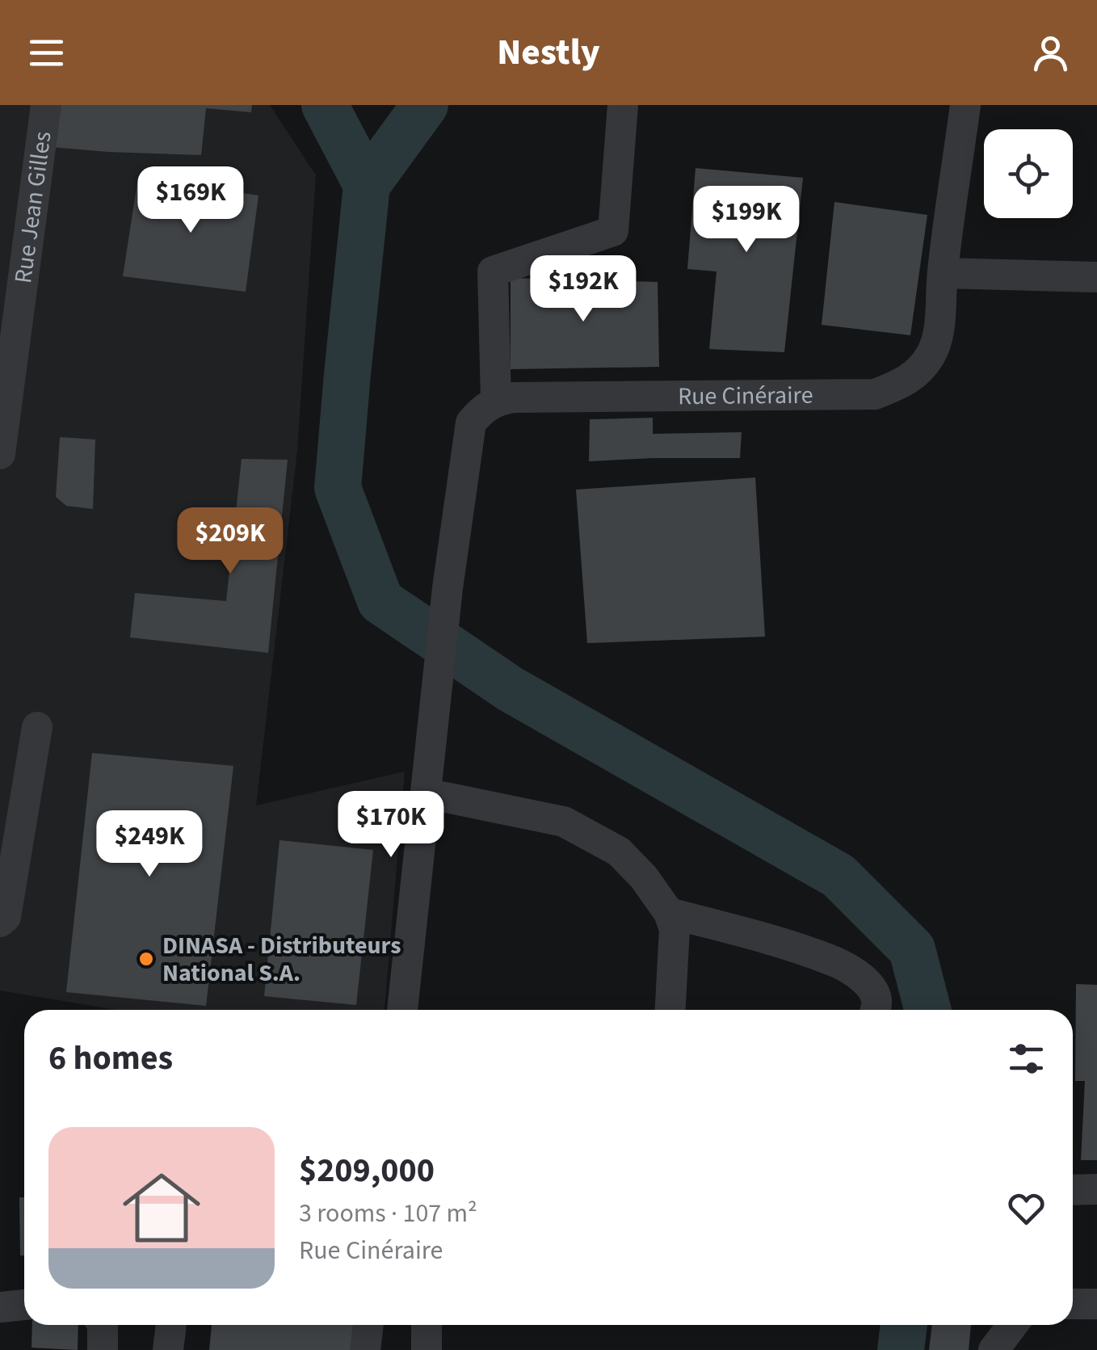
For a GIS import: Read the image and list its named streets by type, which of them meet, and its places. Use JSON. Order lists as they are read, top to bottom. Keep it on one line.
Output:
{"streets":{"street":["Rue Jean Gilles","Rue Cinéraire"]},"places":["DINASA - Distributeurs National S.A."],"page":{"header":"Nestly","price":["$169K","$199K","$192K","$209K","$170K","$249K"],"heading":"6 homes","list":[{"name":"$209,000","note":"3 rooms · 107 m² · Rue Cinéraire"}]}}
